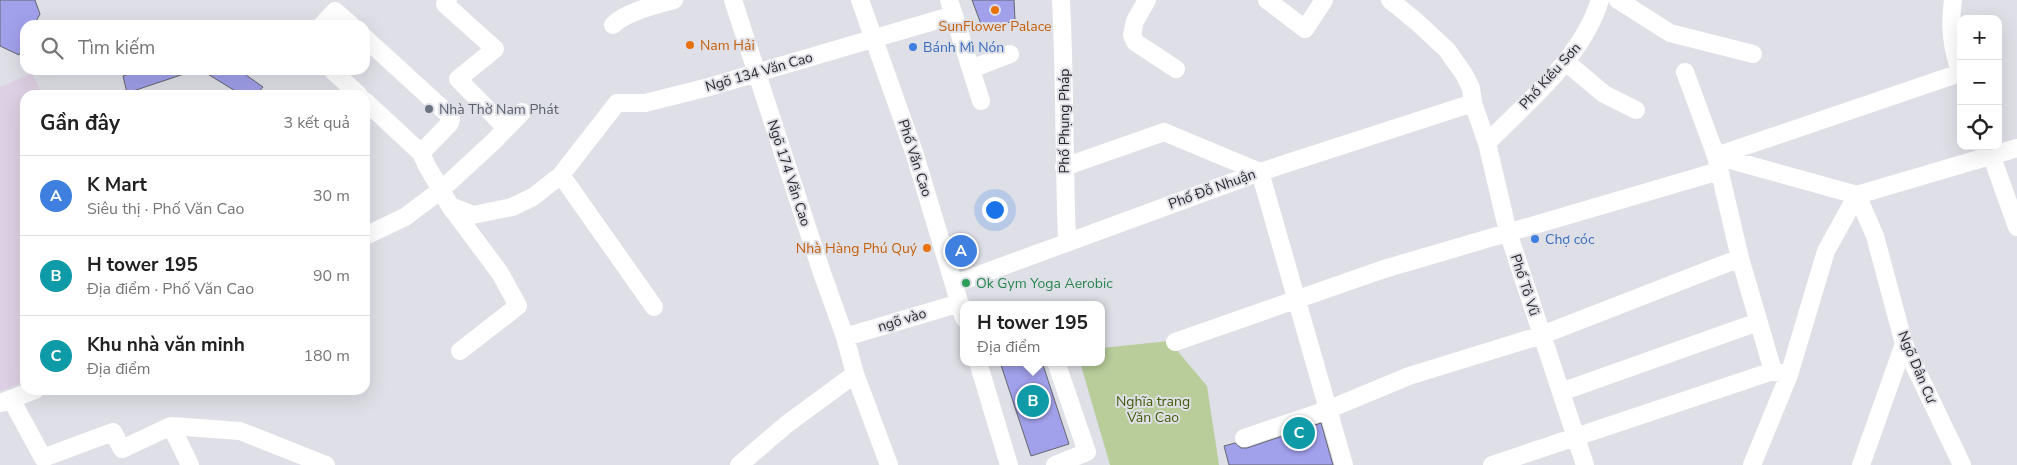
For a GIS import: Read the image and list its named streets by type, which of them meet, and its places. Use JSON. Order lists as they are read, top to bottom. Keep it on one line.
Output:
{"streets":{"street":["Ngõ 134 Văn Cao","Phố Kiều Sơn","Phố Phụng Pháp","Phố Văn Cao","Ngõ 174 Văn Cao","Phố Đỗ Nhuận","Phố Tô Vũ","ngõ vào","Ngõ Dân Cư"]},"crossings":[["Ngõ 134 Văn Cao","Phố Văn Cao"],["Ngõ 134 Văn Cao","Ngõ 174 Văn Cao"],["Phố Kiều Sơn","Phố Tô Vũ"],["Phố Phụng Pháp","Phố Đỗ Nhuận"],["Phố Văn Cao","Phố Đỗ Nhuận"],["Ngõ 174 Văn Cao","ngõ vào"],["Phố Đỗ Nhuận","Phố Tô Vũ"]],"parks":["Nghĩa trang Văn Cao"],"places":["SunFlower Palace","Nam Hải","Bánh Mì Nón","Nhà Thờ Nam Phát","Chợ cóc","Nhà Hàng Phú Quý","Ok Gym Yoga Aerobic"],"page":{"map_buttons":["+","−"],"search":"Tìm kiếm","heading":["Gần đây","3 kết quả"],"list":[{"mark":"A","name":"K Mart","note":"Siêu thị · Phố Văn Cao","value":"30 m"},{"mark":"B","name":"H tower 195","note":"Địa điểm · Phố Văn Cao","value":"90 m"},{"mark":"C","name":"Khu nhà văn minh","note":"Địa điểm","value":"180 m"}],"pins":["A","B","C"],"popup":["H tower 195","Địa điểm"]}}
